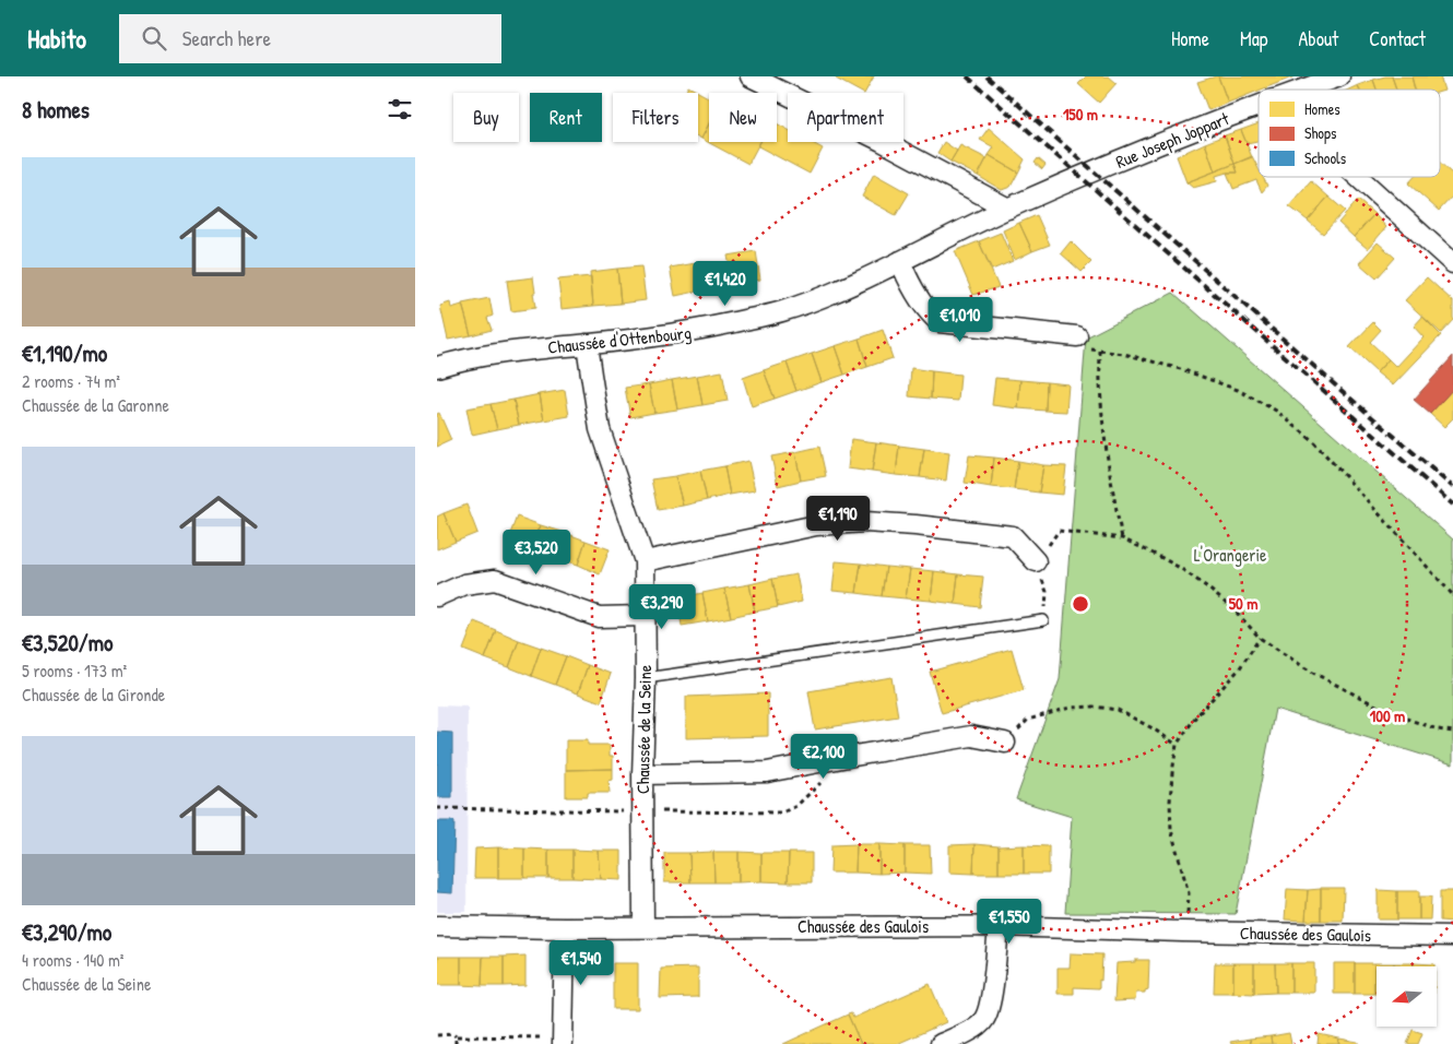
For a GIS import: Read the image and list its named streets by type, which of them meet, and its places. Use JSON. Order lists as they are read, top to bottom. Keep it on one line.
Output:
{"streets":{"street":["Rue Joseph Joppart","Chaussée d'Ottenbourg","Chaussée de la Seine","Chaussée des Gaulois"]},"crossings":[["Rue Joseph Joppart","Chaussée d'Ottenbourg"],["Chaussée d'Ottenbourg","Chaussée de la Seine"],["Chaussée de la Seine","Chaussée des Gaulois"]],"parks":["L'Orangerie"],"legend":["Homes","Shops","Schools"],"north":"left","page":{"header":"Habito","search":"Search here","nav":["Home","Map","About","Contact"],"heading":"8 homes","chip":["Buy","Rent","Filters","New","Apartment"],"list":[{"name":"€1,190/mo","note":"2 rooms · 74 m² · Chaussée de la Garonne"},{"name":"€3,520/mo","note":"5 rooms · 173 m² · Chaussée de la Gironde"},{"name":"€3,290/mo","note":"4 rooms · 140 m² · Chaussée de la Seine"}],"price":["€1,420","€1,010","€1,190","€3,520","€3,290","€2,100","€1,550","€1,540"]},"rings":["150 m","50 m","100 m"]}
